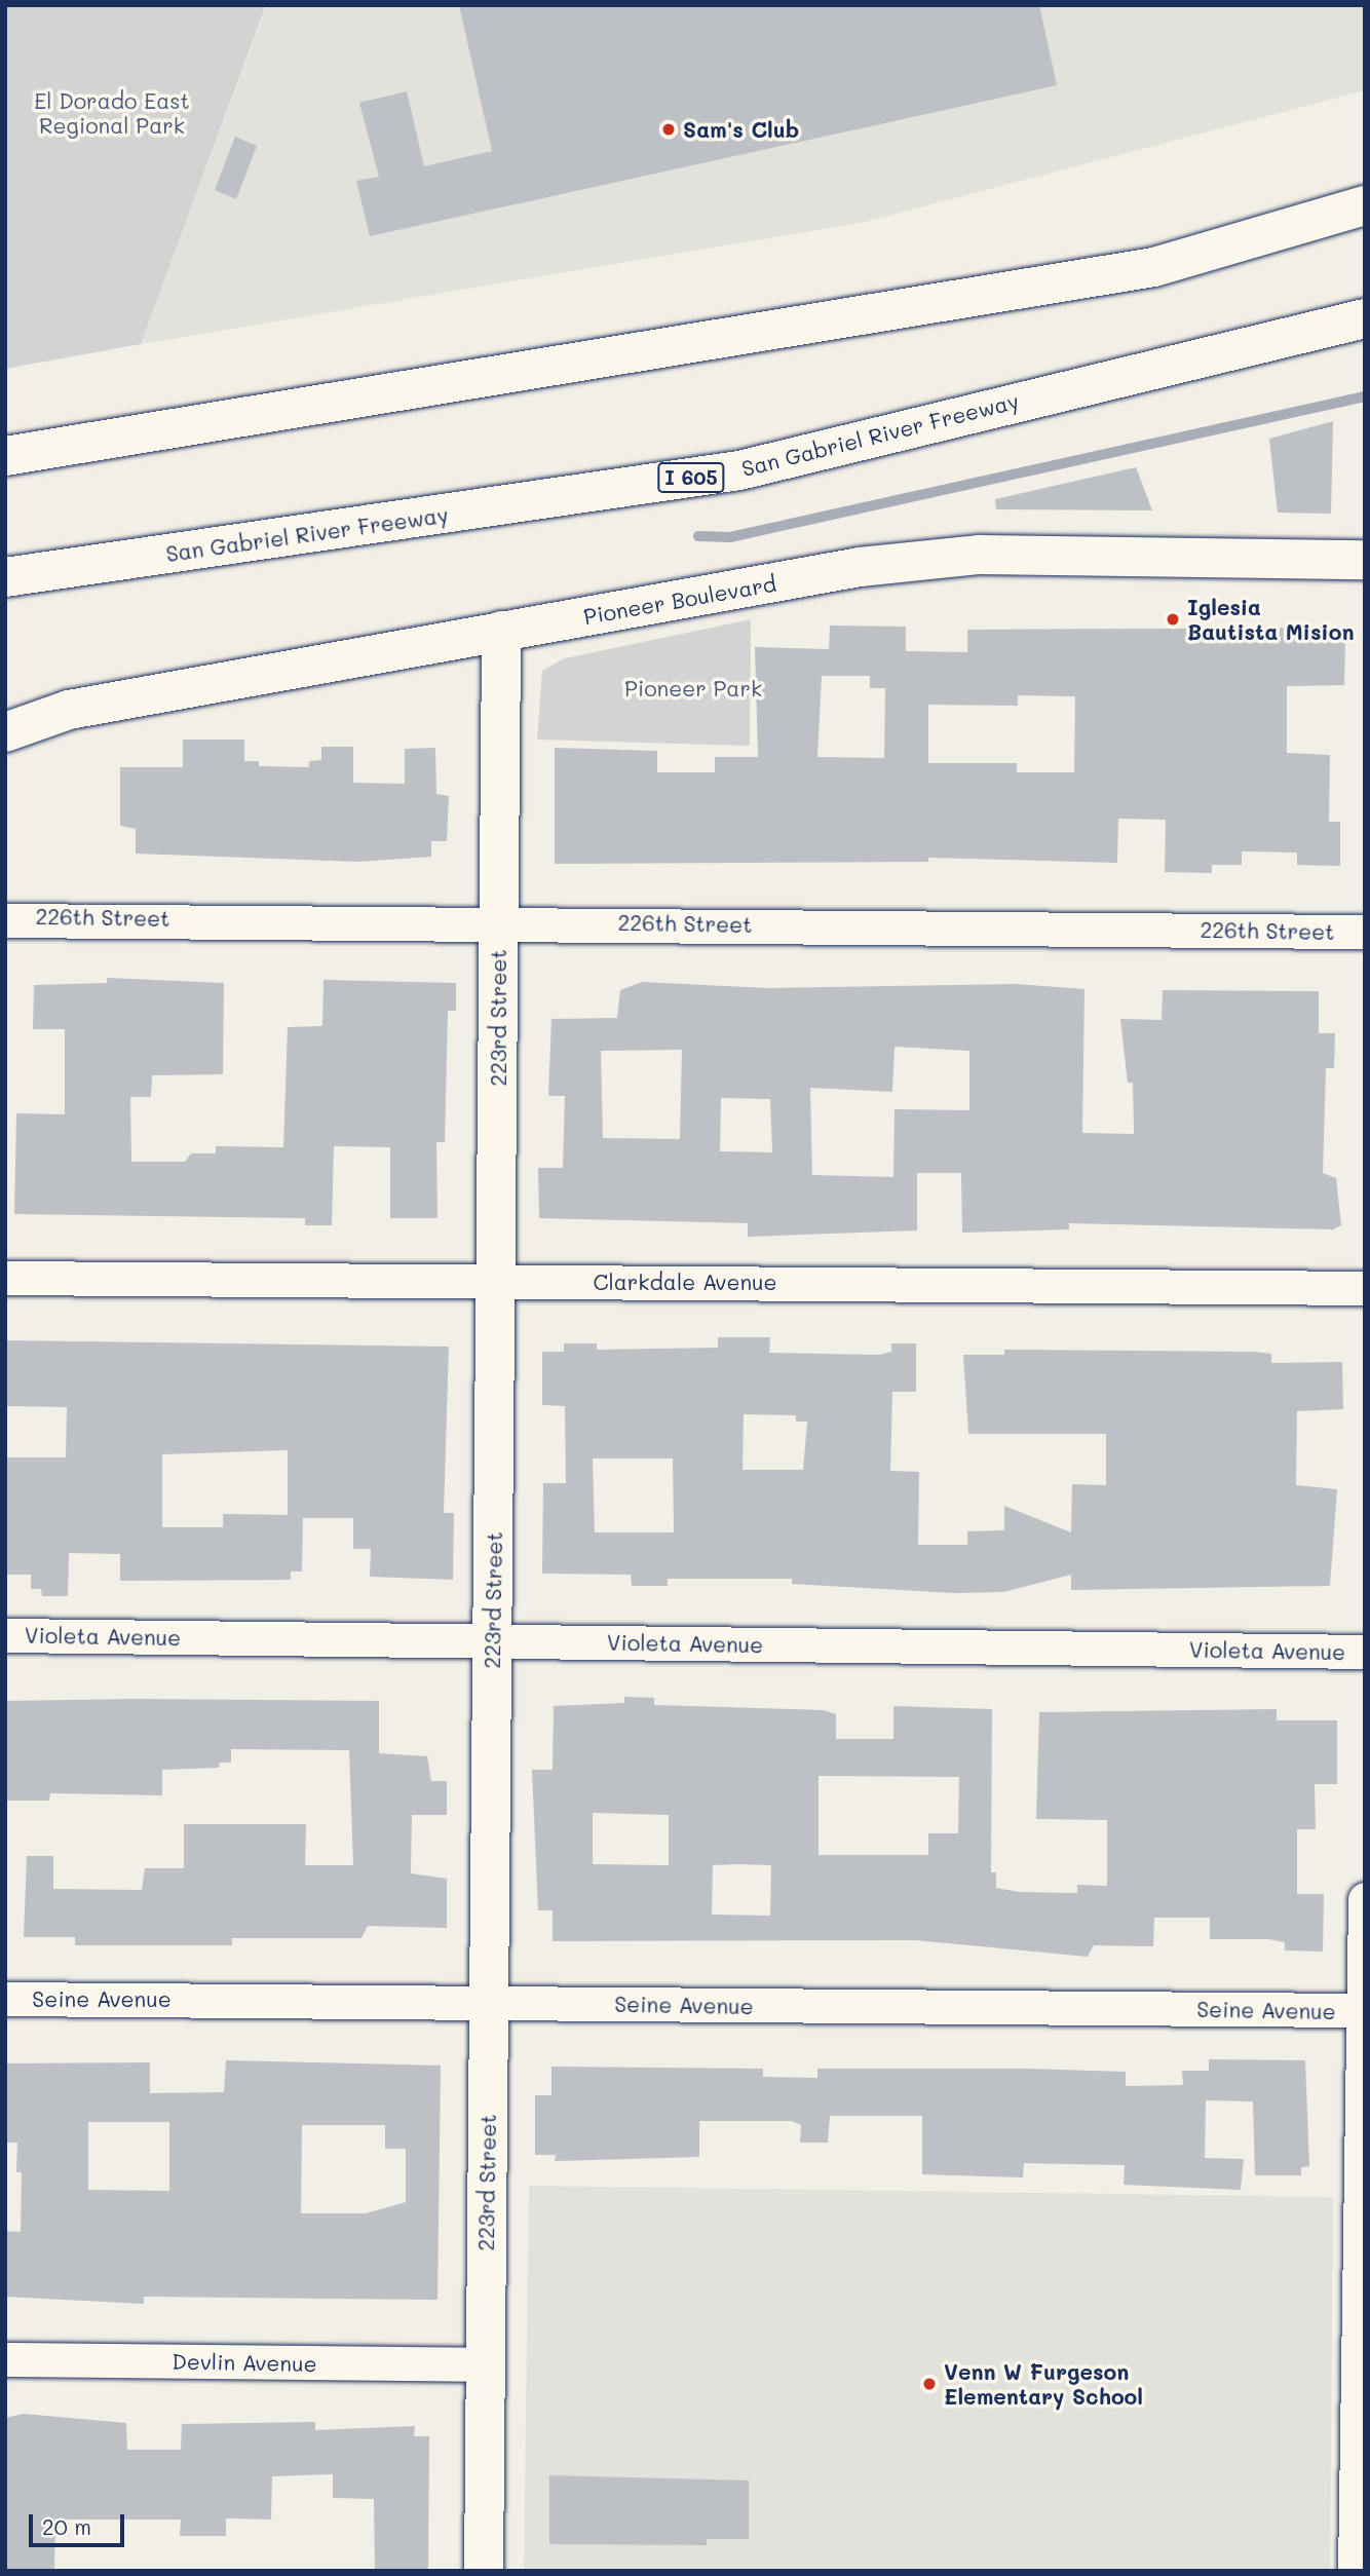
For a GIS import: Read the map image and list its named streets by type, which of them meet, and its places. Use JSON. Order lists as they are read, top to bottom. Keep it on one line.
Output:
{"streets":{"main road":["San Gabriel River Freeway","I 605","Pioneer Boulevard","223rd Street"],"street":["226th Street","Clarkdale Avenue","Violeta Avenue","Seine Avenue","Devlin Avenue"]},"crossings":[["Pioneer Boulevard","223rd Street"],["226th Street","223rd Street"],["223rd Street","Clarkdale Avenue"],["223rd Street","Violeta Avenue"],["223rd Street","Seine Avenue"],["223rd Street","Devlin Avenue"]],"parks":["El Dorado East Regional Park","Pioneer Park"],"places":["Sam's Club","Iglesia Bautista Mision","Venn W Furgeson Elementary School"],"scale_bar":"20 m"}
